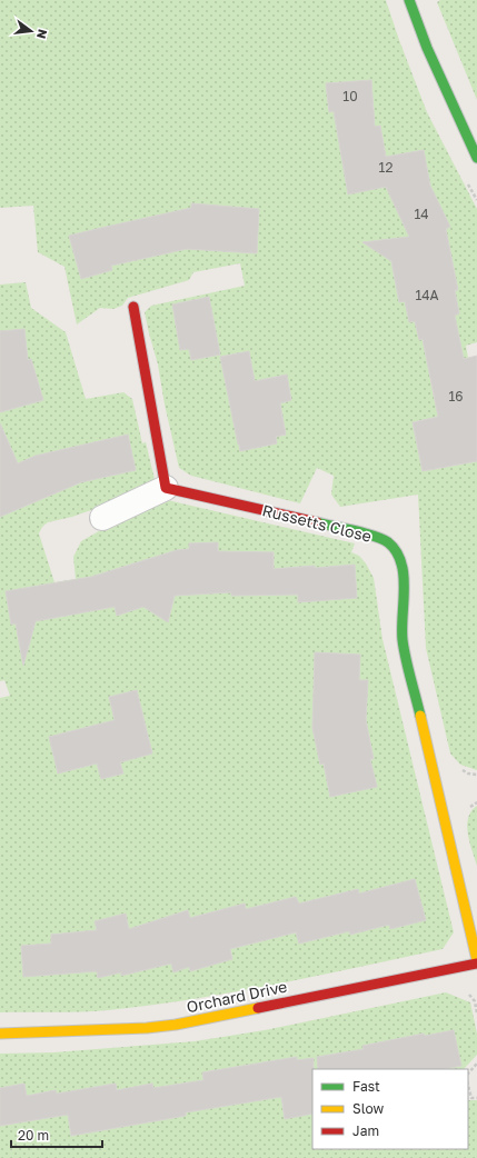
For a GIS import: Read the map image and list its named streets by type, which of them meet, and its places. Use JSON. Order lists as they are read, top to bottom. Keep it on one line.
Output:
{"streets":{"street":["Russetts Close","Orchard Drive"]},"house_numbers":["10","12","14","14A","16"],"legend":["Fast","Slow","Jam"],"scale_bar":"20 m","north":"right"}
